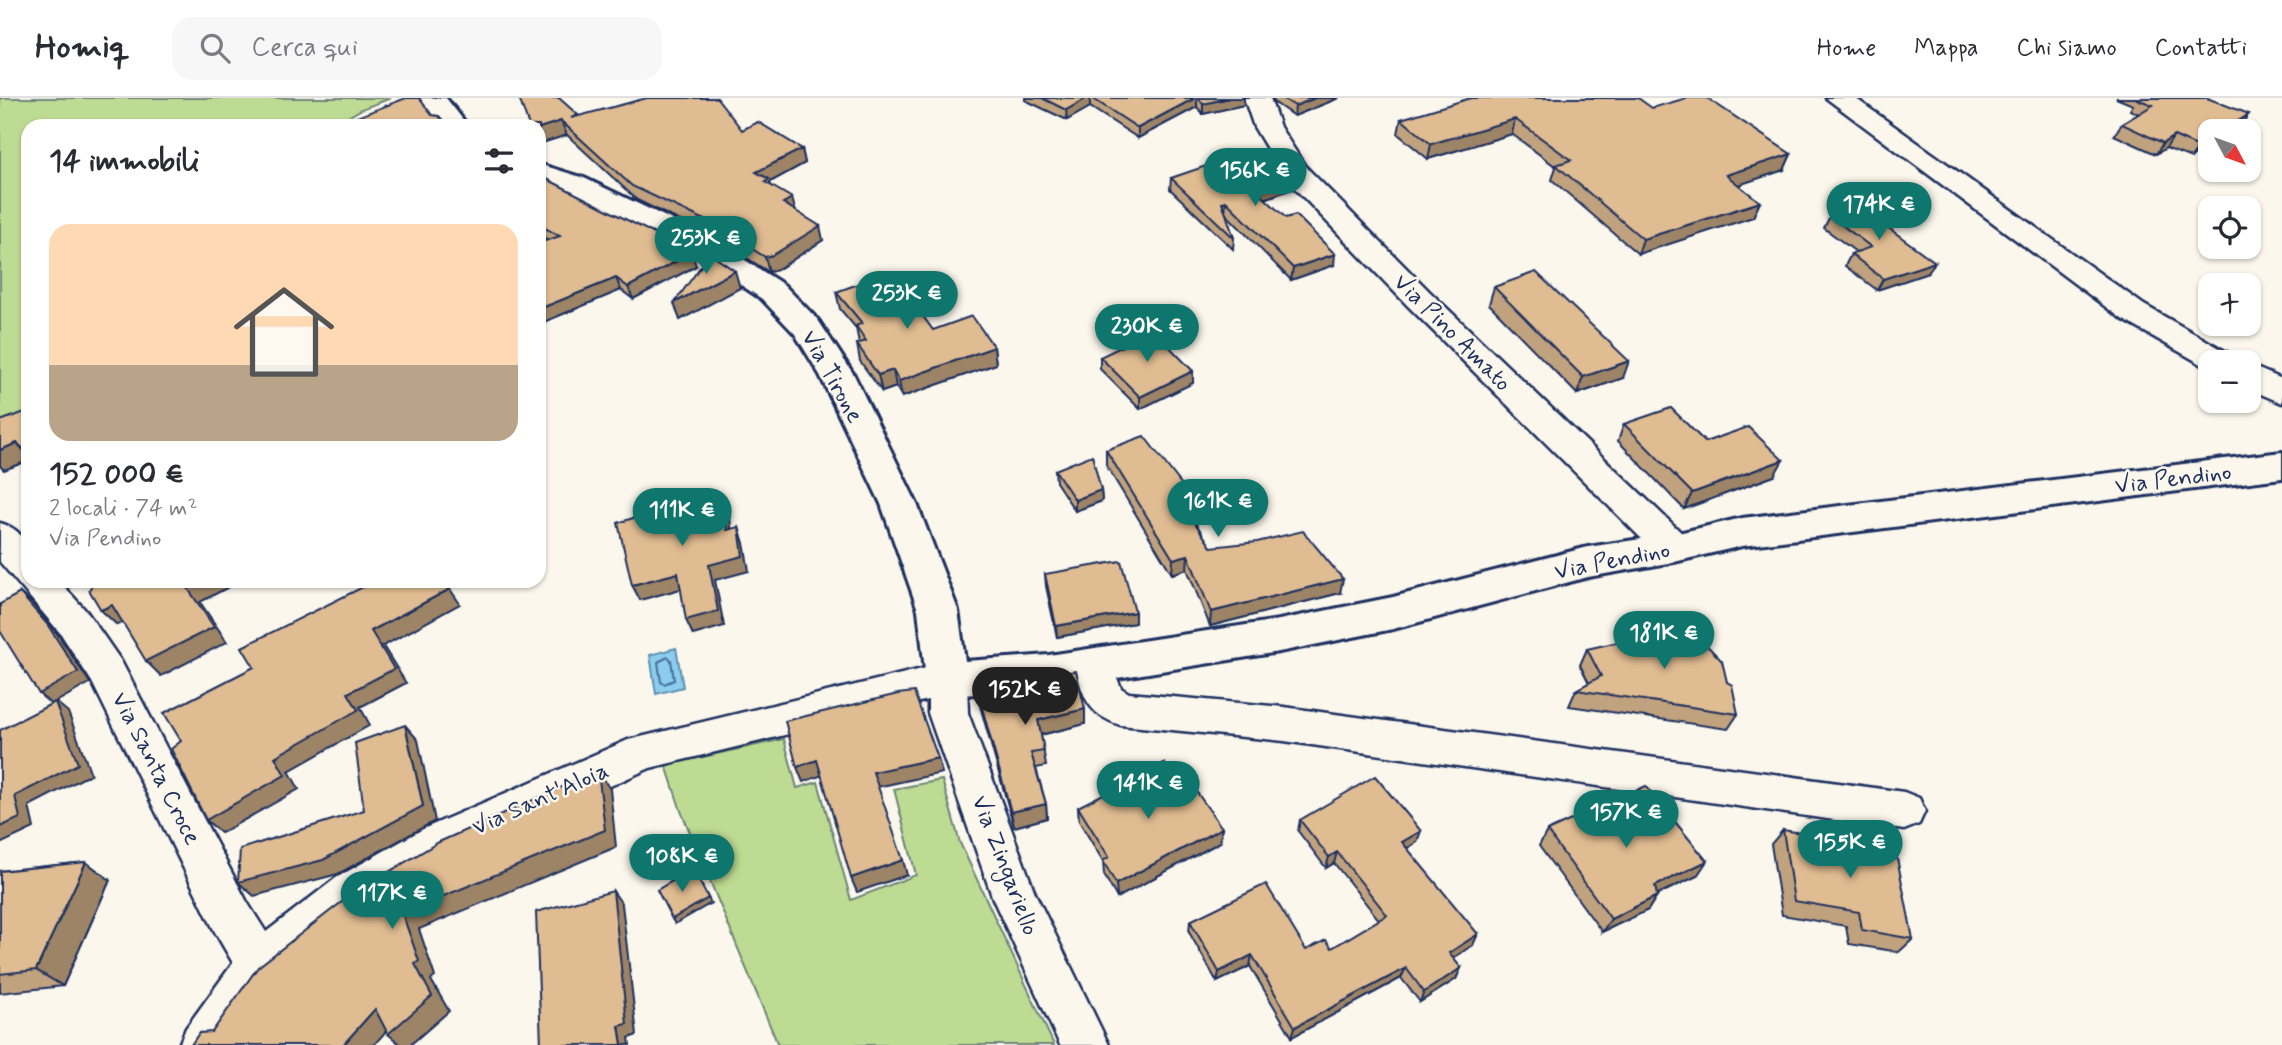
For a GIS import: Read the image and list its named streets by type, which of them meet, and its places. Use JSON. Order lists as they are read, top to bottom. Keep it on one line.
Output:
{"streets":{"street":["Via Pino Amato","Via Tirone","Via Pendino","Via Santa Croce","Via Sant'Aloia","Via Zingariello"]},"crossings":[["Via Pino Amato","Via Pendino"],["Via Tirone","Via Pendino"],["Via Tirone","Via Sant'Aloia"],["Via Tirone","Via Zingariello"],["Via Pendino","Via Sant'Aloia"],["Via Pendino","Via Zingariello"],["Via Santa Croce","Via Sant'Aloia"],["Via Sant'Aloia","Via Zingariello"]],"north":"bottom right","page":{"header":"Homiq","search":"Cerca qui","nav":["Home","Mappa","Chi siamo","Contatti"],"map_buttons":["+","−"],"heading":"14 immobili","price":["156K €","174K €","253K €","253K €","230K €","161K €","111K €","181K €","152K €","141K €","157K €","155K €","108K €","117K €"],"list":[{"name":"152 000 €","note":"2 locali · 74 m² · Via Pendino"}]}}
